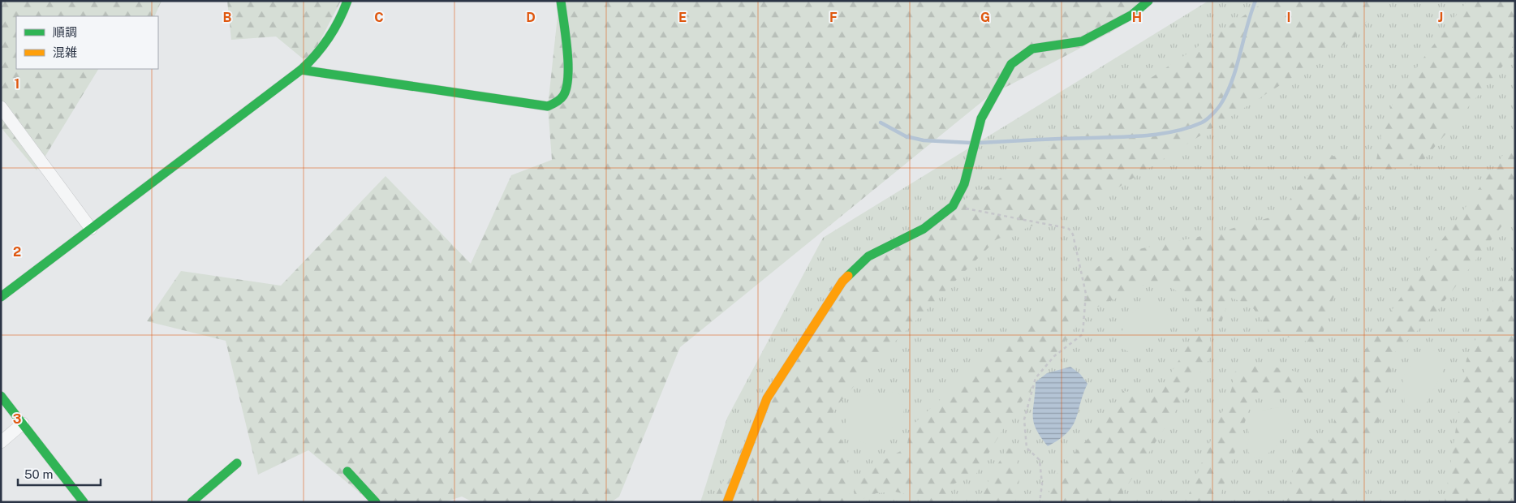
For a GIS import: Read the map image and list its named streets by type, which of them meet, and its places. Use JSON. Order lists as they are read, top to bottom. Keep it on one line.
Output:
{"legend":["順調","混雑"],"scale_bar":"50 m","grid":{"columns":["B","C","D","E","F","G","H","I","J"],"rows":["1","2","3"]}}
